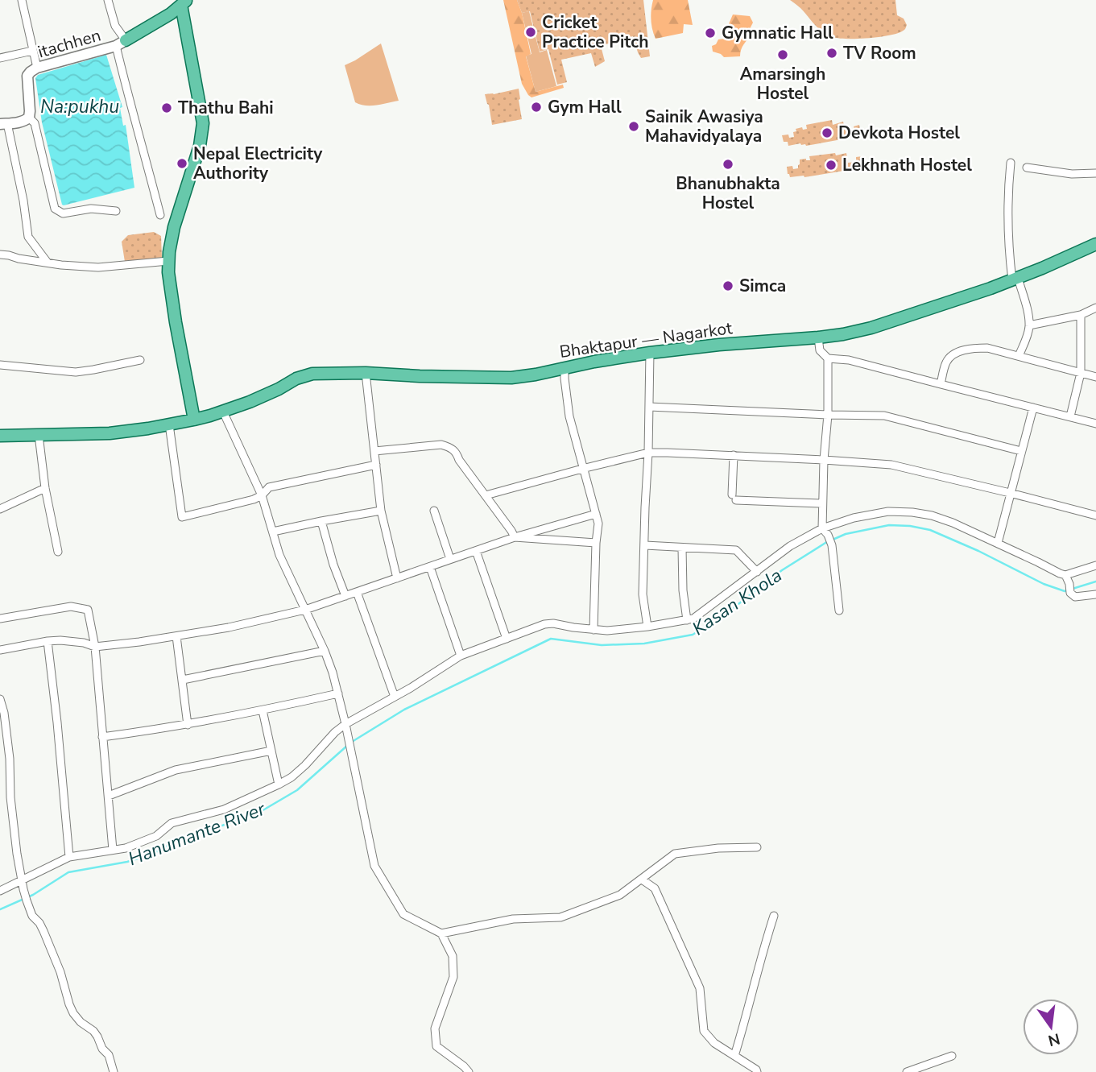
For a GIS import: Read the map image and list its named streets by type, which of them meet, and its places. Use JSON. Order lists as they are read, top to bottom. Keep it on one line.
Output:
{"streets":{"main road":["Bhaktapur — Nagarkot"],"street":["itachhen"]},"water":["Na:pukhu","Kasan Khola","Hanumante River"],"places":["Cricket Practice Pitch","Gymnatic Hall","TV Room","Amarsingh Hostel","Gym Hall","Thathu Bahi","Sainik Awasiya Mahavidyalaya","Devkota Hostel","Nepal Electricity Authority","Bhanubhakta Hostel","Lekhnath Hostel","Simca"],"north":"bottom"}
